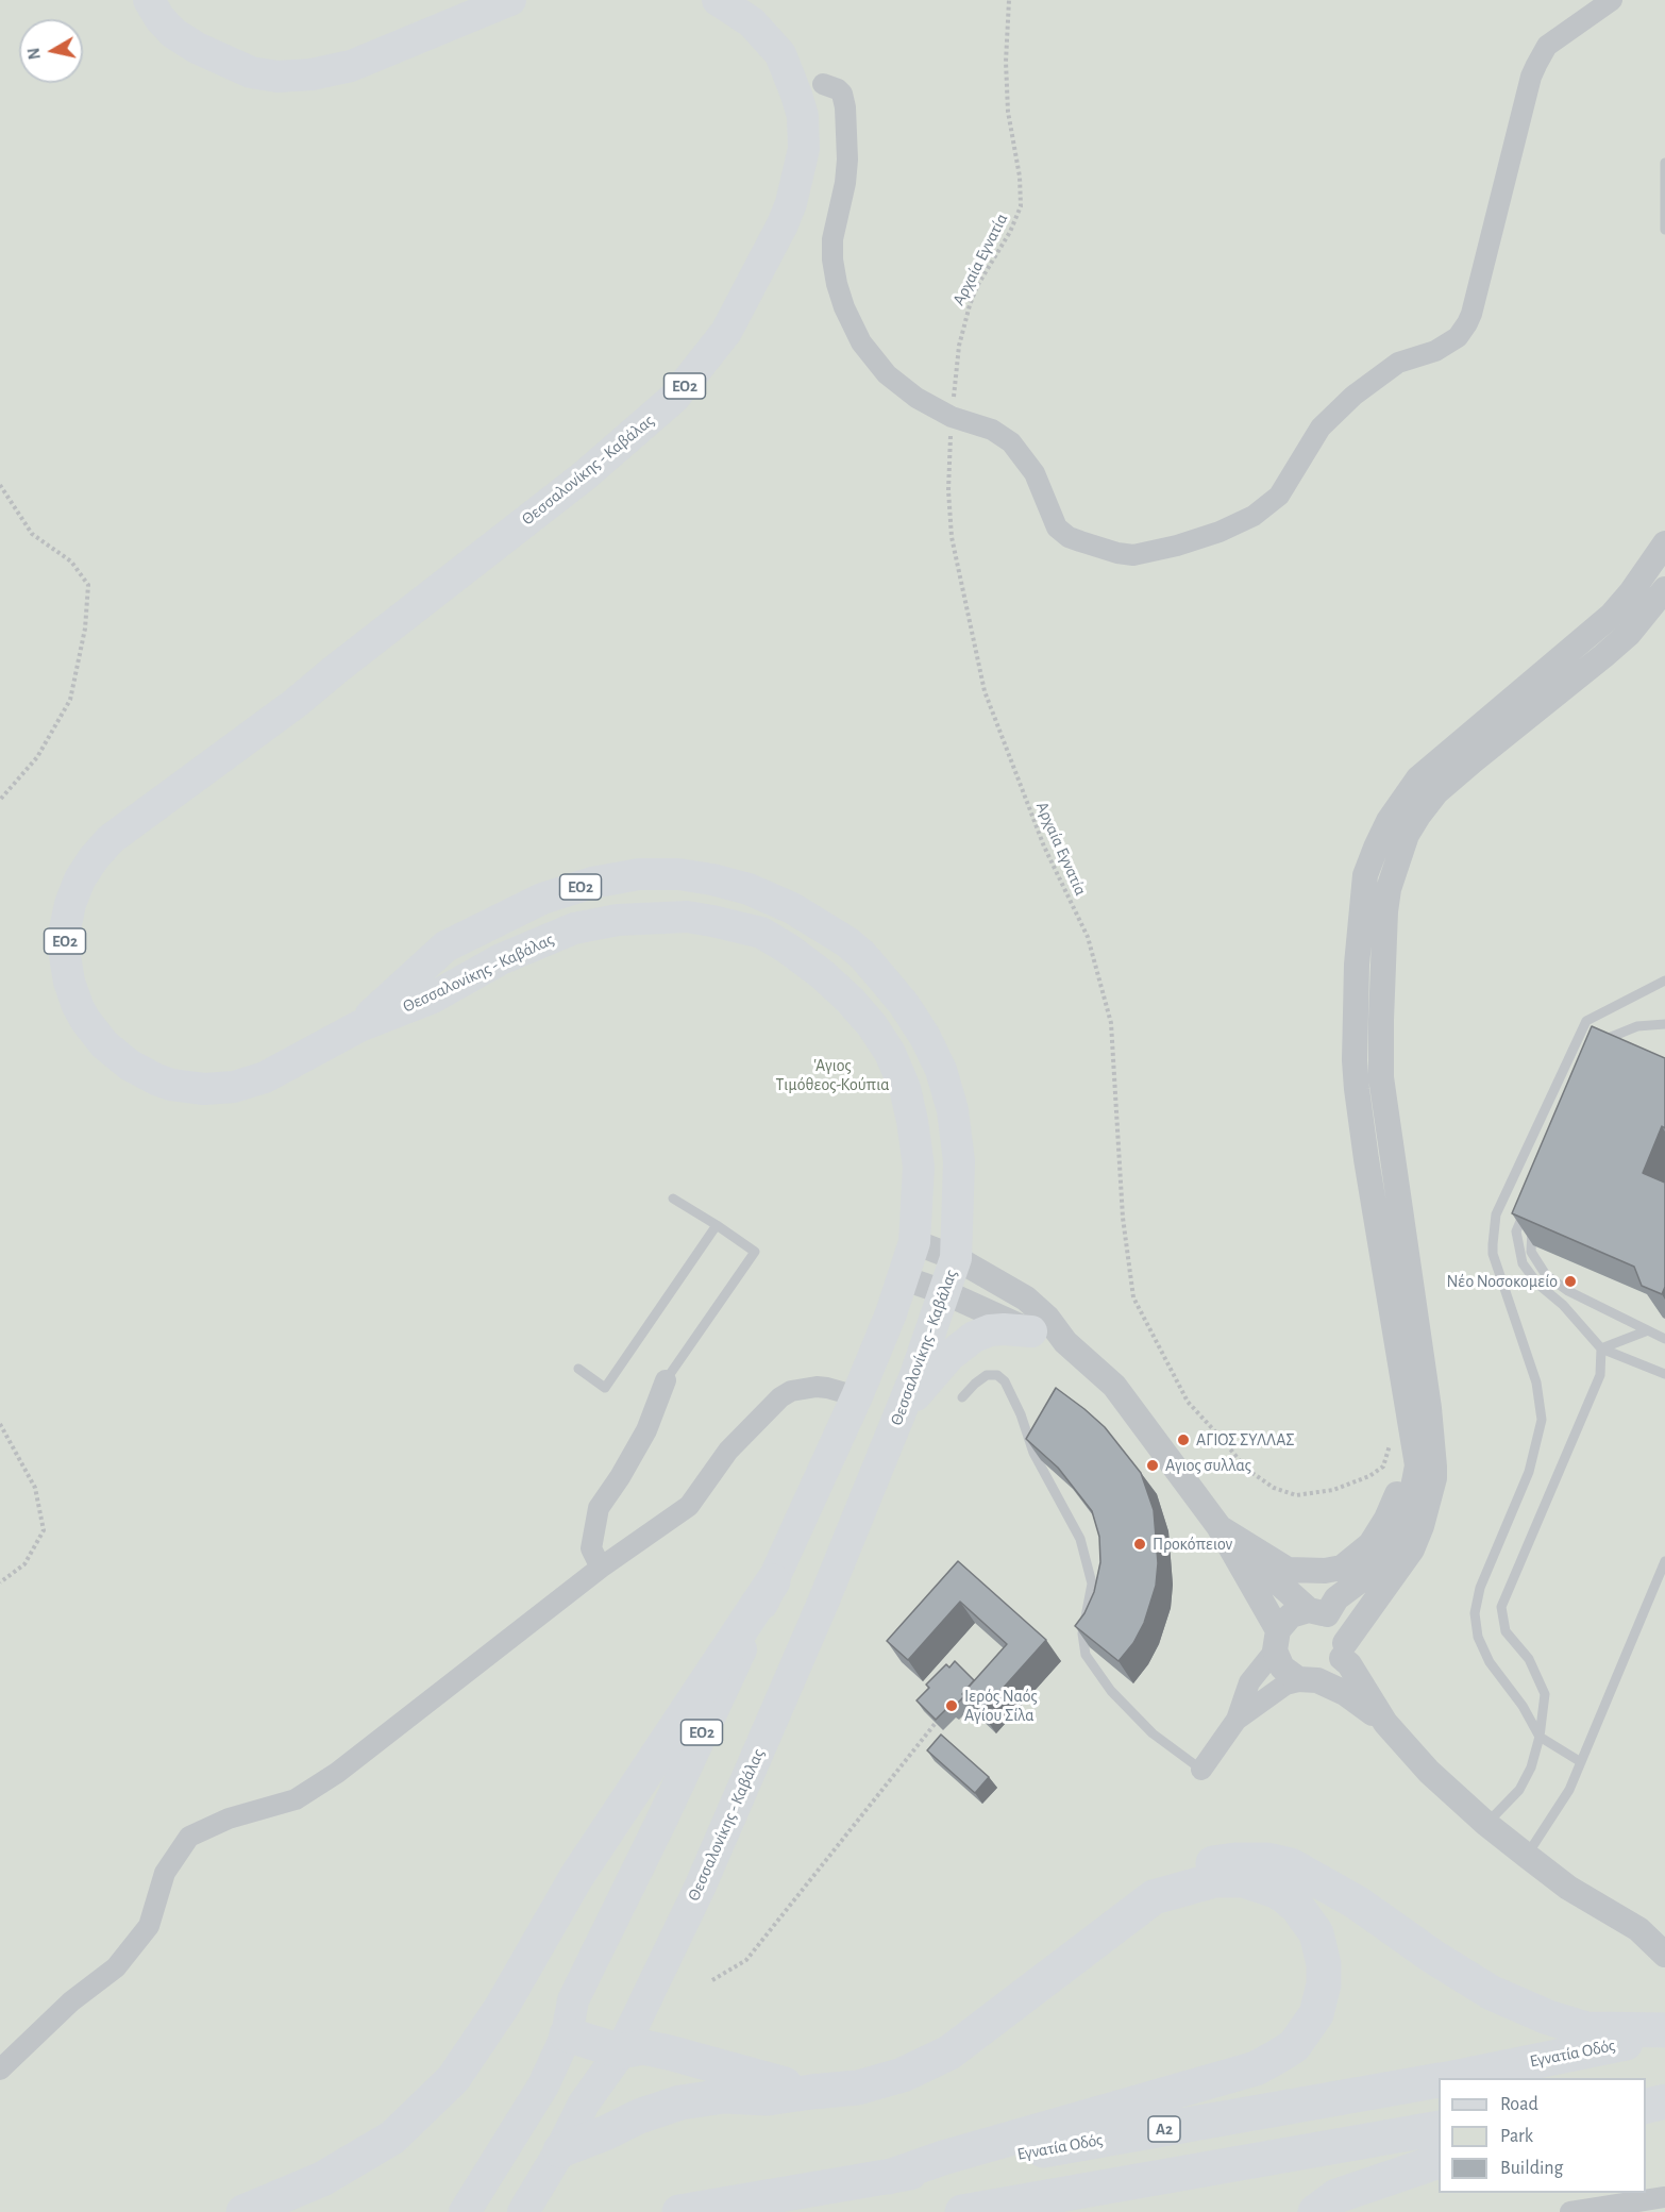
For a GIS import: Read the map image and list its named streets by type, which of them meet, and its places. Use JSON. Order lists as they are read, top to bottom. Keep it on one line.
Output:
{"streets":{"highway":["Εγνατία Οδός","Α2"],"main road":["ΕΟ2","Θεσσαλονίκης - Καβάλας"],"path":["Αρχαία Εγνατία"]},"parks":["'Αγιος Τιμόθεος-Κούπια"],"places":["Νέο Νοσοκομείο","ΑΓΙΟΣ ΣΥΛΛΑΣ","Αγιος συλλας","Προκόπειον","Ιερός Ναός Αγίου Σίλα"],"legend":["Road","Park","Building"],"north":"left"}
